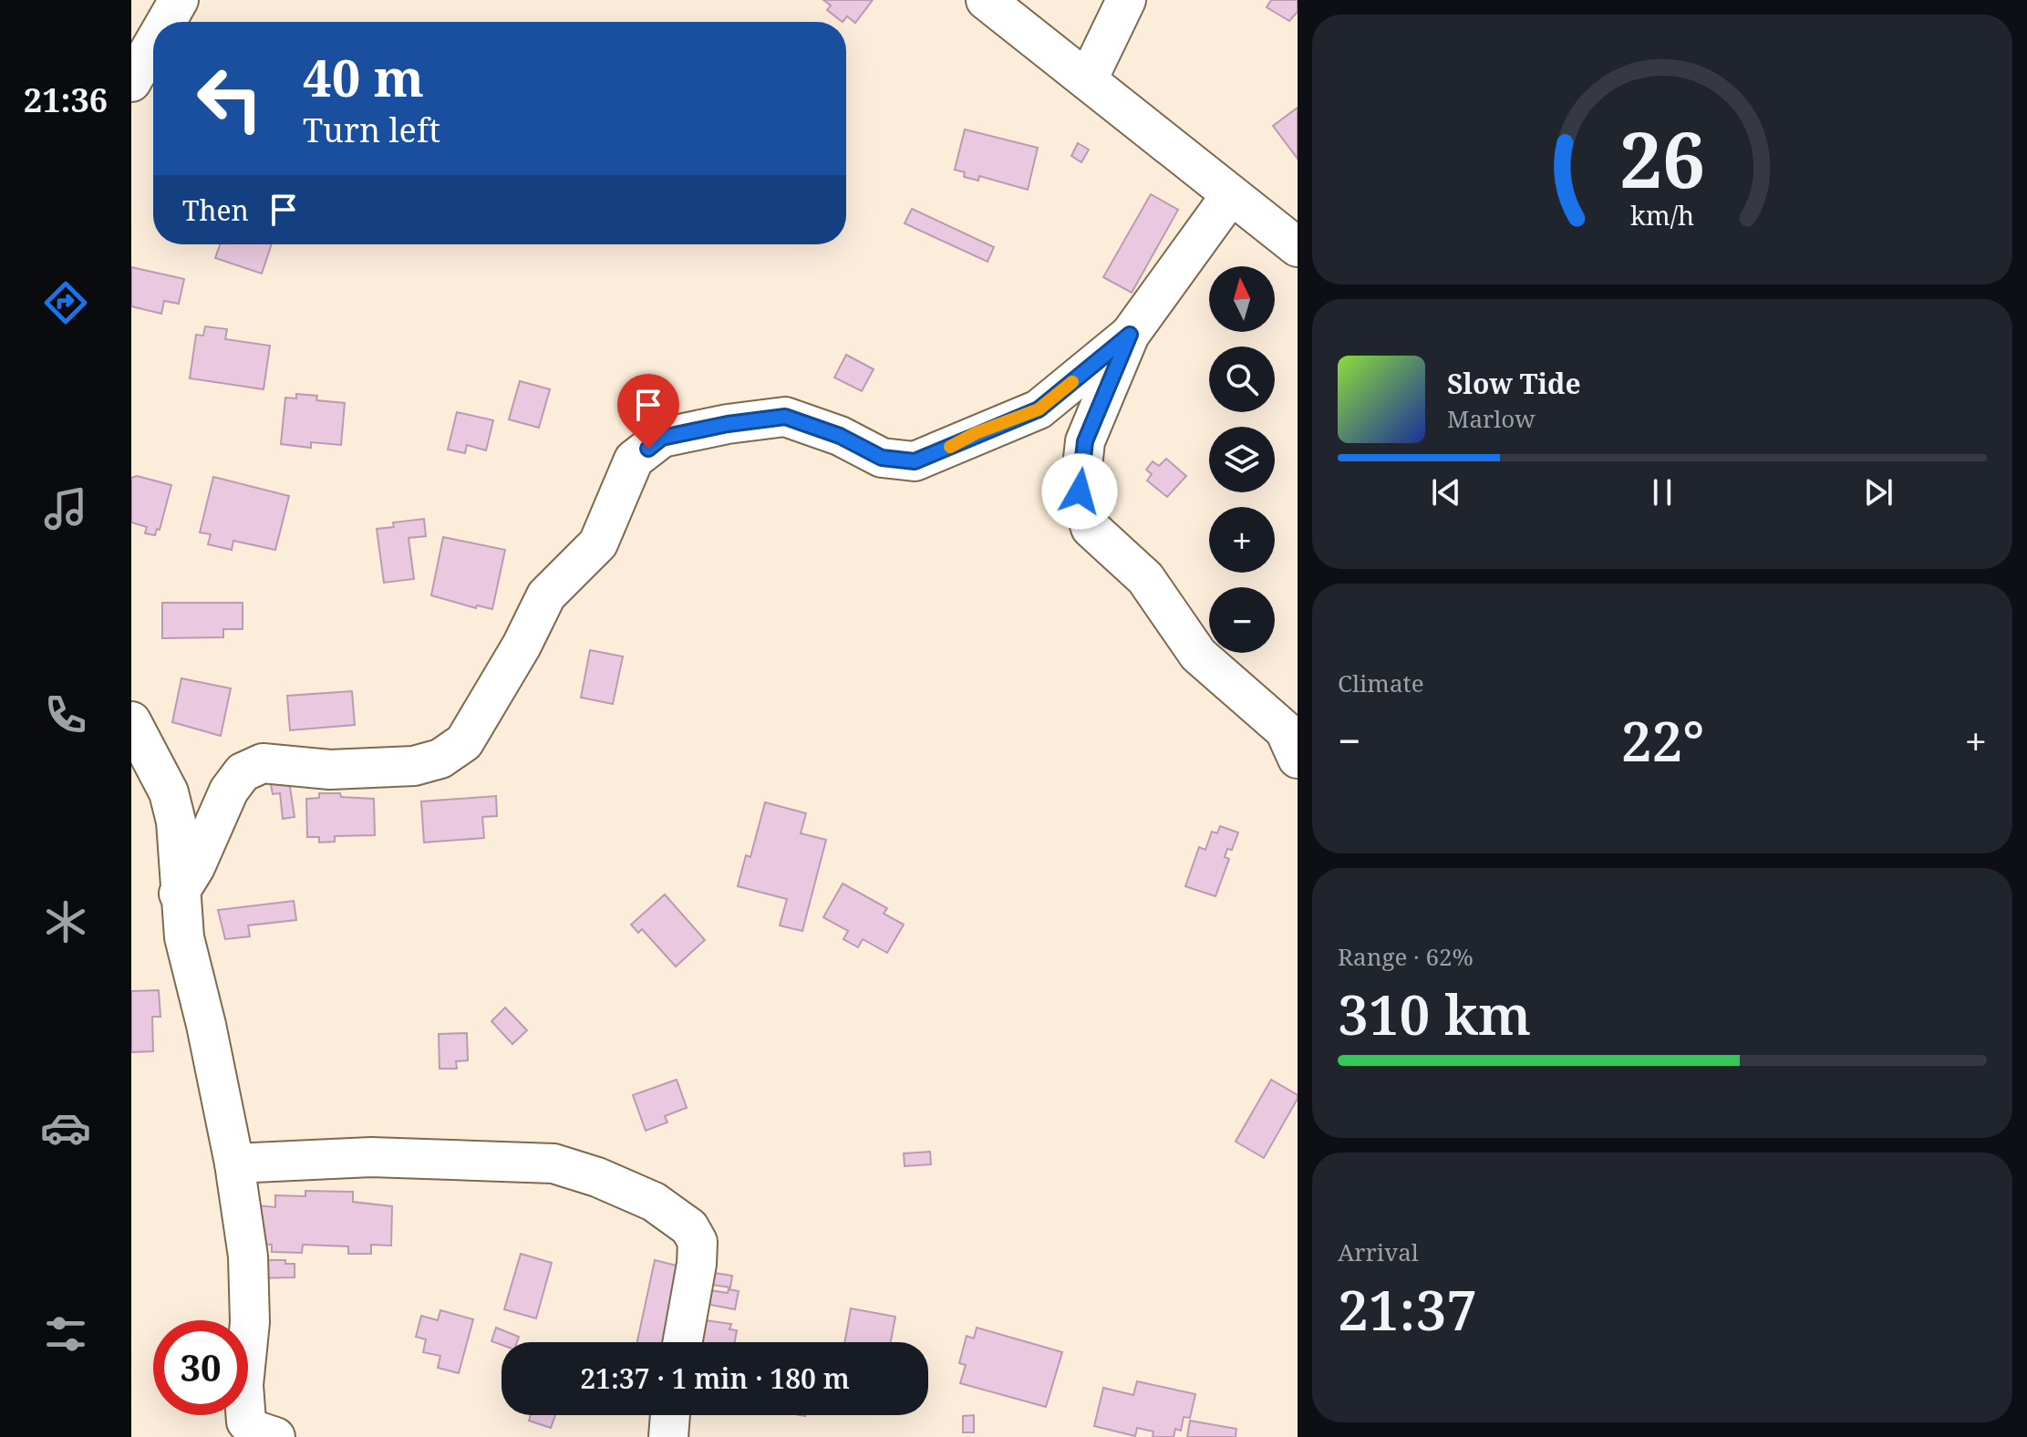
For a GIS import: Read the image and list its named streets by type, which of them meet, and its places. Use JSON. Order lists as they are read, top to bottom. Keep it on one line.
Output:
{"north":"top","page":{"tabs":"21:36","turn":["40 m","Turn left"],"then":"Then","map_buttons":["+","−"],"song":["Slow Tide","Marlow"],"tile":["Climate",["Range · 62%","310 km"],["Arrival","21:37"]],"heat":["−","22°","+"],"limit":"30","trip":"21:37 · 1 min · 180 m","gauge":["26","km/h"]}}
